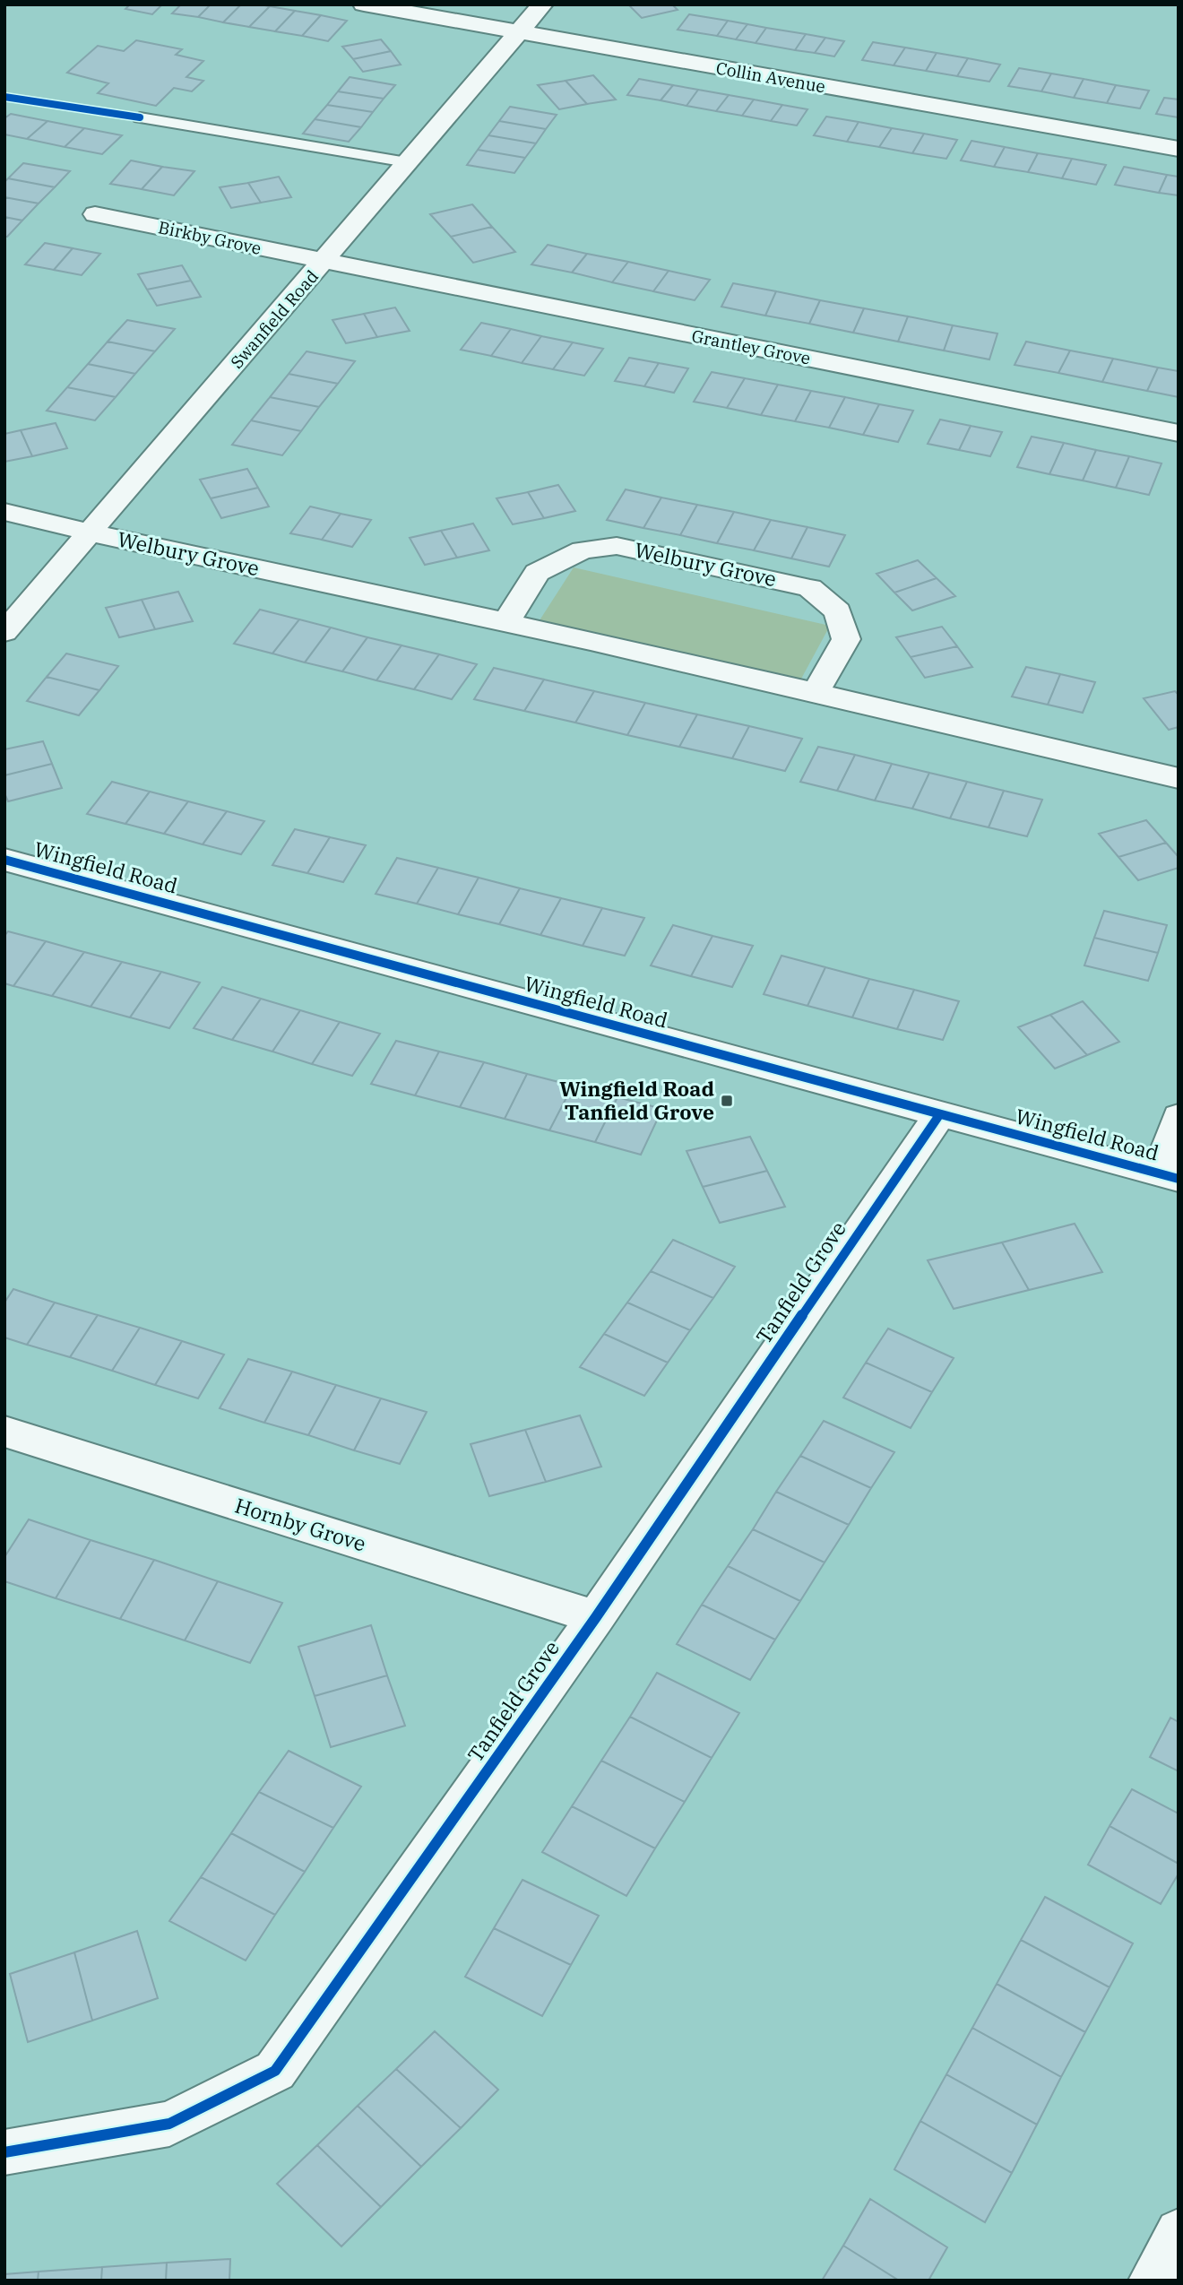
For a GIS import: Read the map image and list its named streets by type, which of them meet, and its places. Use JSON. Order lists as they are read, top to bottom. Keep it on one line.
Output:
{"streets":{"street":["Collin Avenue","Birkby Grove","Swanfield Road","Grantley Grove","Welbury Grove","Wingfield Road","Tanfield Grove","Hornby Grove"]},"crossings":[["Collin Avenue","Swanfield Road"],["Birkby Grove","Swanfield Road"],["Birkby Grove","Grantley Grove"],["Swanfield Road","Grantley Grove"],["Swanfield Road","Welbury Grove"],["Wingfield Road","Tanfield Grove"],["Tanfield Grove","Hornby Grove"]],"places":{"transit":["Wingfield Road Tanfield Grove"]}}
